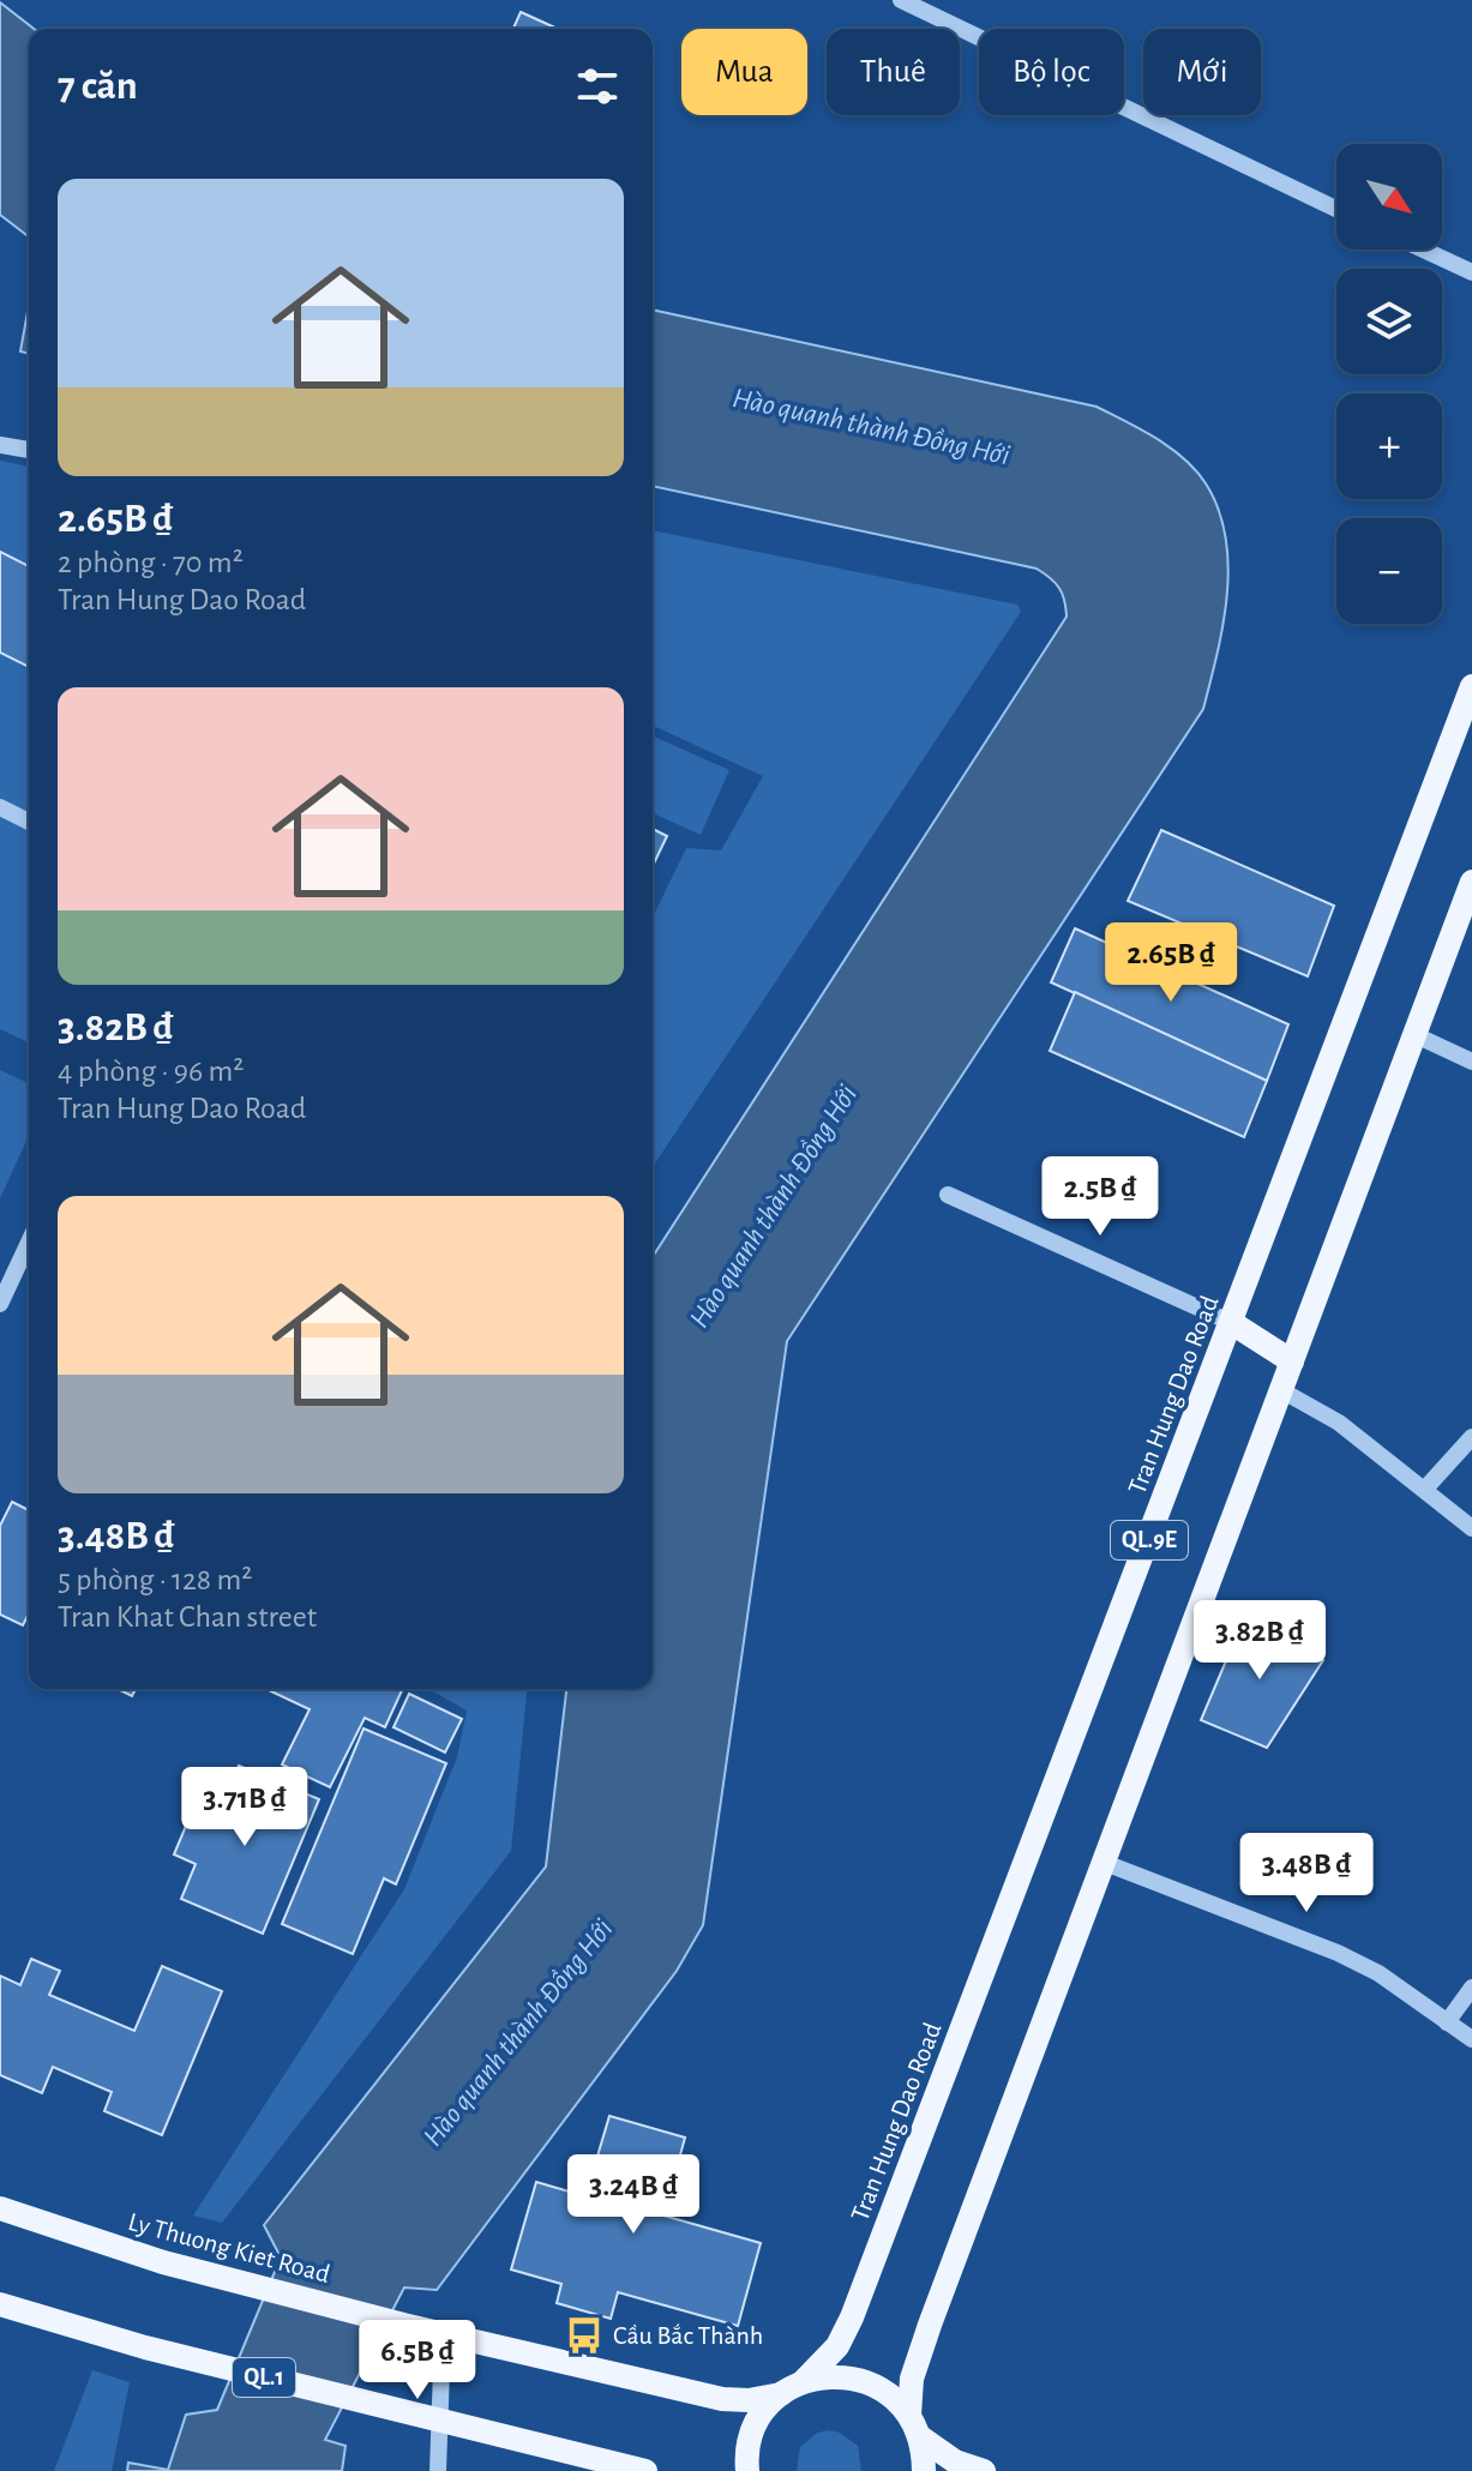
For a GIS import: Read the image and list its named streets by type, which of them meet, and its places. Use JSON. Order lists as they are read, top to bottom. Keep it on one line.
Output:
{"streets":{"main road":["Tran Hung Dao Road","QL.9E","Ly Thuong Kiet Road","QL.1"]},"water":["Hào quanh thành Đồng Hới"],"places":{"bus stop":["Cầu Bắc Thành"]},"north":"bottom right","page":{"chip":["Mua","Thuê","Bộ lọc","Mới"],"heading":"7 căn","map_buttons":["+","−"],"list":[{"name":"2.65B ₫","note":"2 phòng · 70 m² · Tran Hung Dao Road"},{"name":"3.82B ₫","note":"4 phòng · 96 m² · Tran Hung Dao Road"},{"name":"3.48B ₫","note":"5 phòng · 128 m² · Tran Khat Chan street"}],"price":["2.65B ₫","2.5B ₫","3.82B ₫","3.71B ₫","3.48B ₫","3.24B ₫","6.5B ₫"]}}
